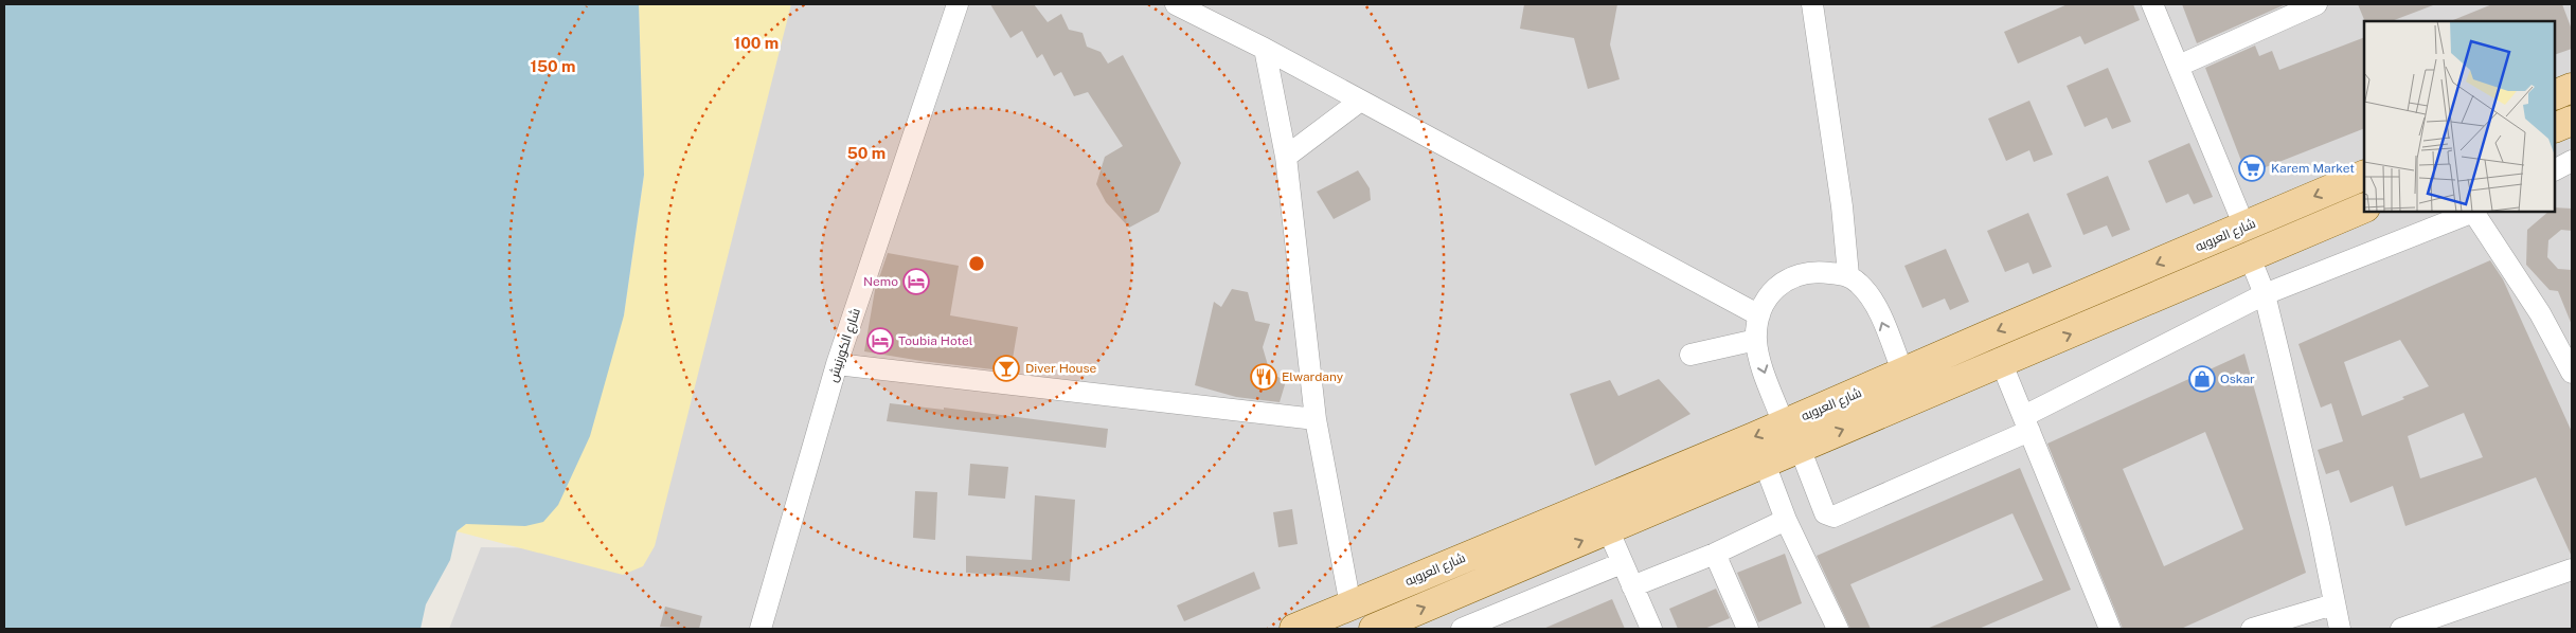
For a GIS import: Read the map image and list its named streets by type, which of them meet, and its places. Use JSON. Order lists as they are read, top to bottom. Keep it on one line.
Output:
{"streets":{"main road":["شارع العروبه"],"street":["شارع الكورنيش"]},"places":{"supermarket":["Karem Market"],"hotel":["Nemo","Toubia Hotel"],"bar":["Diver House"],"restaurant":["Elwardany"],"shop":["Oskar"]},"rings":["100 m","150 m","50 m"]}
